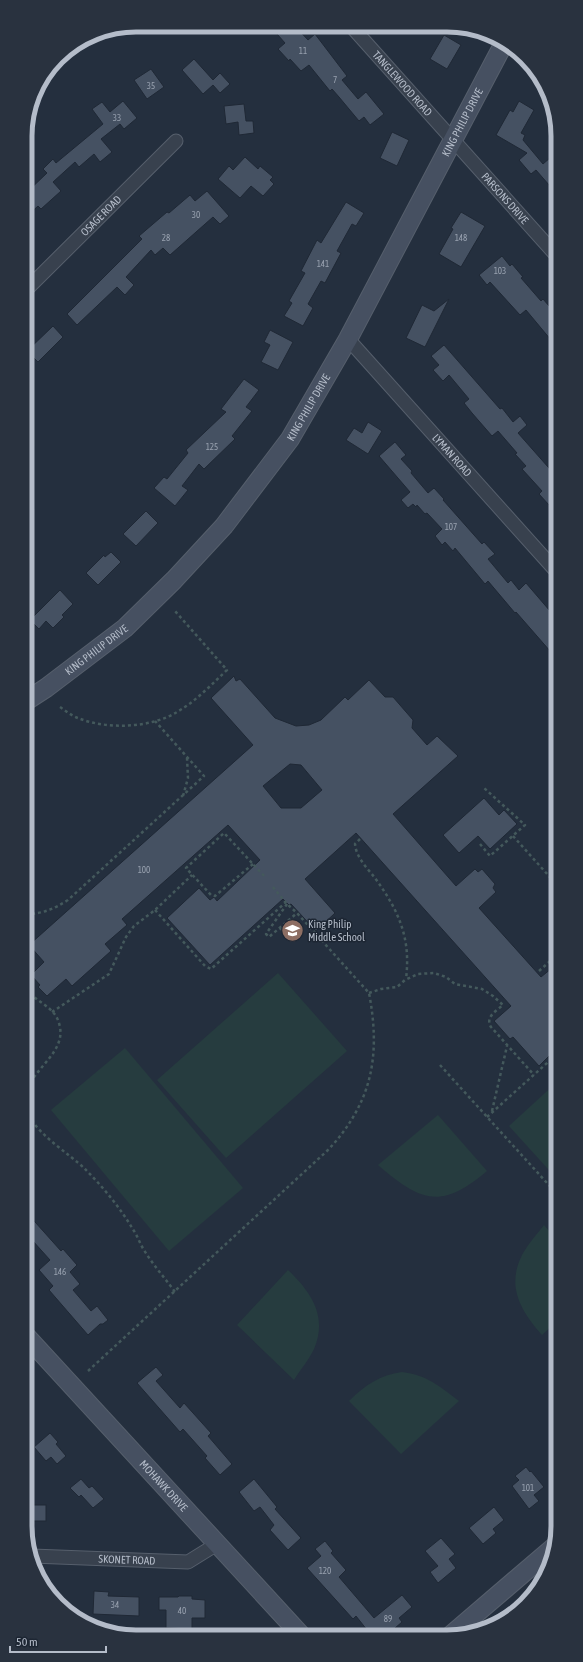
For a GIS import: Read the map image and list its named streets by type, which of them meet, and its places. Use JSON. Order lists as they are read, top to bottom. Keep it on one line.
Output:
{"streets":{"street":["TANGLEWOOD ROAD","KING PHILIP DRIVE","PARSONS DRIVE","OSAGE ROAD","LYMAN ROAD","MOHAWK DRIVE","SKONET ROAD"]},"crossings":[["TANGLEWOOD ROAD","KING PHILIP DRIVE"],["TANGLEWOOD ROAD","PARSONS DRIVE"],["KING PHILIP DRIVE","PARSONS DRIVE"],["KING PHILIP DRIVE","LYMAN ROAD"],["MOHAWK DRIVE","SKONET ROAD"]],"places":{"school or university":["King Philip Middle School"]},"house_numbers":["11","7","35","33","30","28","148","141","103","125","107","100","146","101","120","34","40","89"],"scale_bar":"50 m"}
